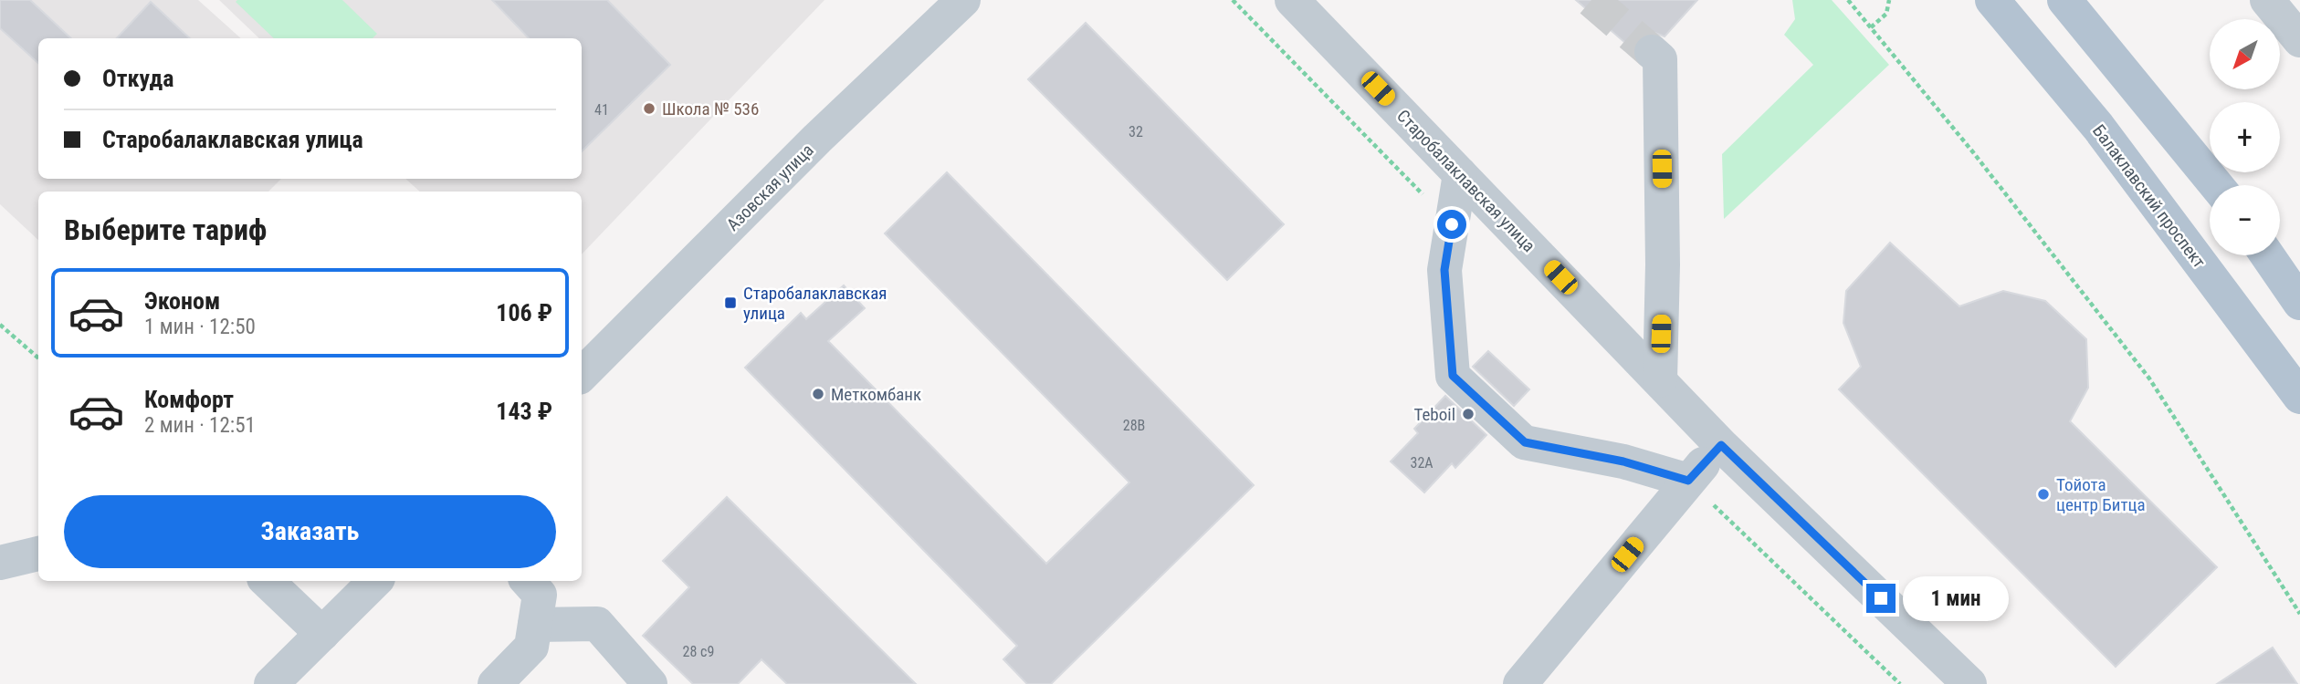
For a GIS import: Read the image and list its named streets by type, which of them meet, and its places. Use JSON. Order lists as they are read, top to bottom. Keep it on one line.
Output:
{"streets":{"main road":["Балаклавский проспект"],"street":["Старобалаклавская улица","Азовская улица"]},"places":{"other":["Школа № 536","Меткомбанк","Teboil","Тойота центр Битца"],"transit":["Старобалаклавская улица"]},"house_numbers":["41","32","28В","32А","28 с9"],"north":"bottom left","page":{"map_buttons":["+","−"],"banner":["Откуда","Старобалаклавская улица"],"heading":"Выберите тариф","list":[{"name":"Эконом","note":"1 мин · 12:50","value":"106 ₽"},{"name":"Комфорт","note":"2 мин · 12:51","value":"143 ₽"}],"buttons":"Заказать","bubble":"1 мин"}}
